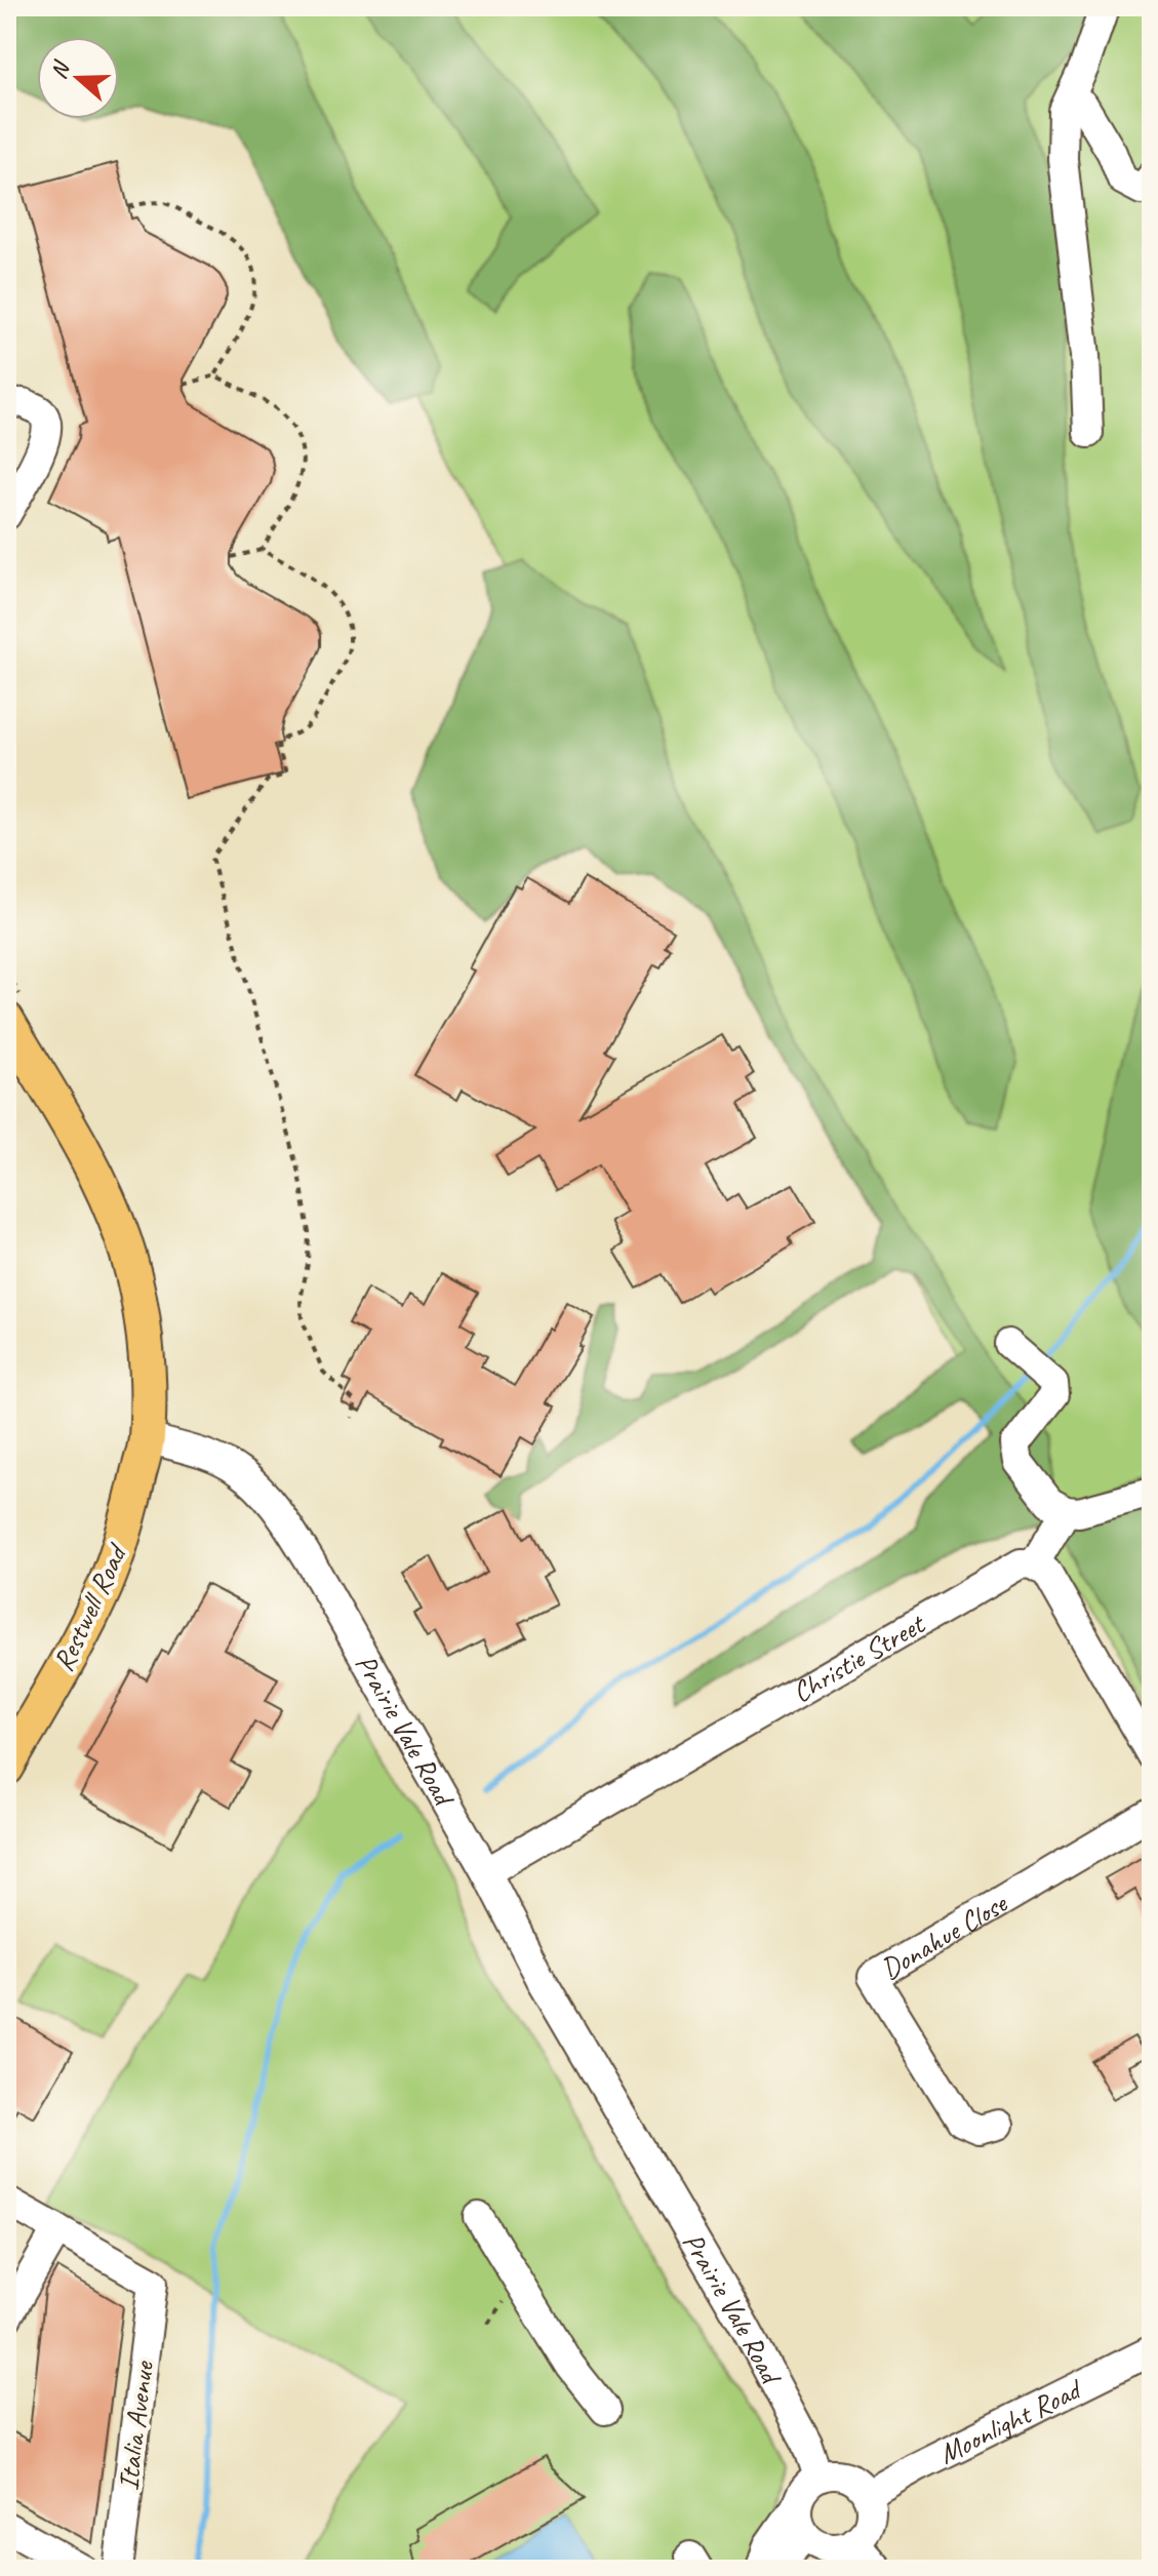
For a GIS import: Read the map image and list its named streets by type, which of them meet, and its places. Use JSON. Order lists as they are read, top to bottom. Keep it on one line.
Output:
{"streets":{"main road":["Restwell Road"],"street":["Christie Street","Prairie Vale Road","Donahue Close","Moonlight Road","Italia Avenue"]},"crossings":[["Restwell Road","Prairie Vale Road"],["Christie Street","Prairie Vale Road"],["Prairie Vale Road","Moonlight Road"]],"north":"left"}
